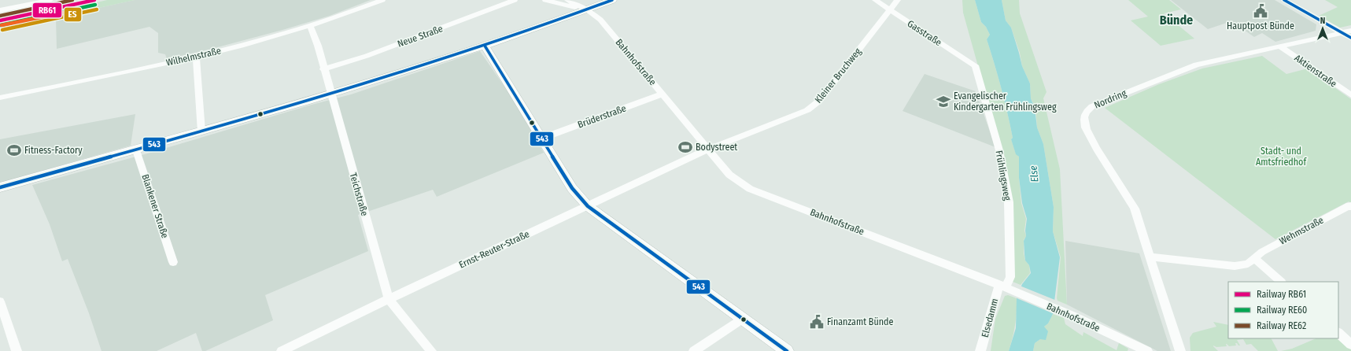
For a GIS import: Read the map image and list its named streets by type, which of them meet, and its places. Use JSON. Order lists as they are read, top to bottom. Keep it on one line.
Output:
{"streets":{"street":["Gasstraße","Neue Straße","Wilhelmstraße","Bahnhofstraße","Aktienstraße","Kleiner Bruchweg","Nordring","Brüderstraße","Frühlingsweg","Teichstraße","Blankener Straße","Wehmstraße","Ernst-Reuter-Straße","Elsedamm"]},"crossings":[["Gasstraße","Kleiner Bruchweg"],["Gasstraße","Frühlingsweg"],["Neue Straße","Teichstraße"],["Wilhelmstraße","Teichstraße"],["Bahnhofstraße","Kleiner Bruchweg"],["Bahnhofstraße","Brüderstraße"],["Bahnhofstraße","Frühlingsweg"],["Bahnhofstraße","Ernst-Reuter-Straße"],["Bahnhofstraße","Elsedamm"],["Aktienstraße","Nordring"],["Kleiner Bruchweg","Ernst-Reuter-Straße"],["Nordring","Wehmstraße"],["Frühlingsweg","Elsedamm"],["Teichstraße","Ernst-Reuter-Straße"]],"districts":["Bünde"],"water":["Else"],"parks":["Stadt- und Amtsfriedhof"],"places":{"public building":["Hauptpost Bünde","Finanzamt Bünde"],"school or university":["Evangelischer Kindergarten Frühlingsweg"],"sports":["Bodystreet","Fitness-Factory"]},"lines":["rail line RB61","rail line RE62","transit line 543","rail line RE60","transit line ES"],"legend":["Railway RB61","Railway RE60","Railway RE62"],"north":"top"}
